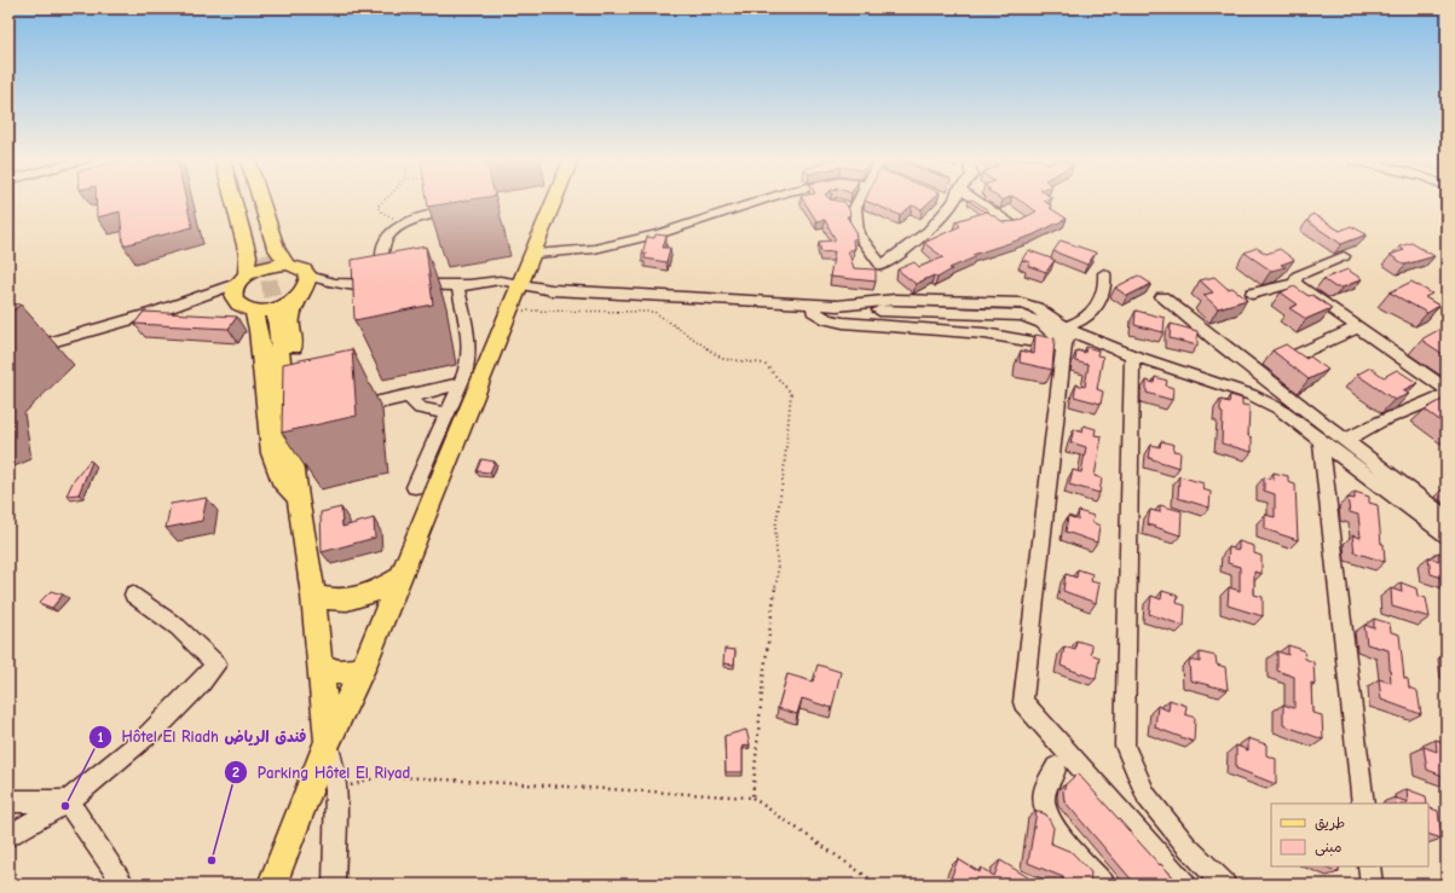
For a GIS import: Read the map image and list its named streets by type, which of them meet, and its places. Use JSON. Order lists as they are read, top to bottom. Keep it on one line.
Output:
{"places":["Hôtel El Riadh فندق الرياض","Parking Hôtel El Riyad"],"legend":["طريق","مبنى"]}
